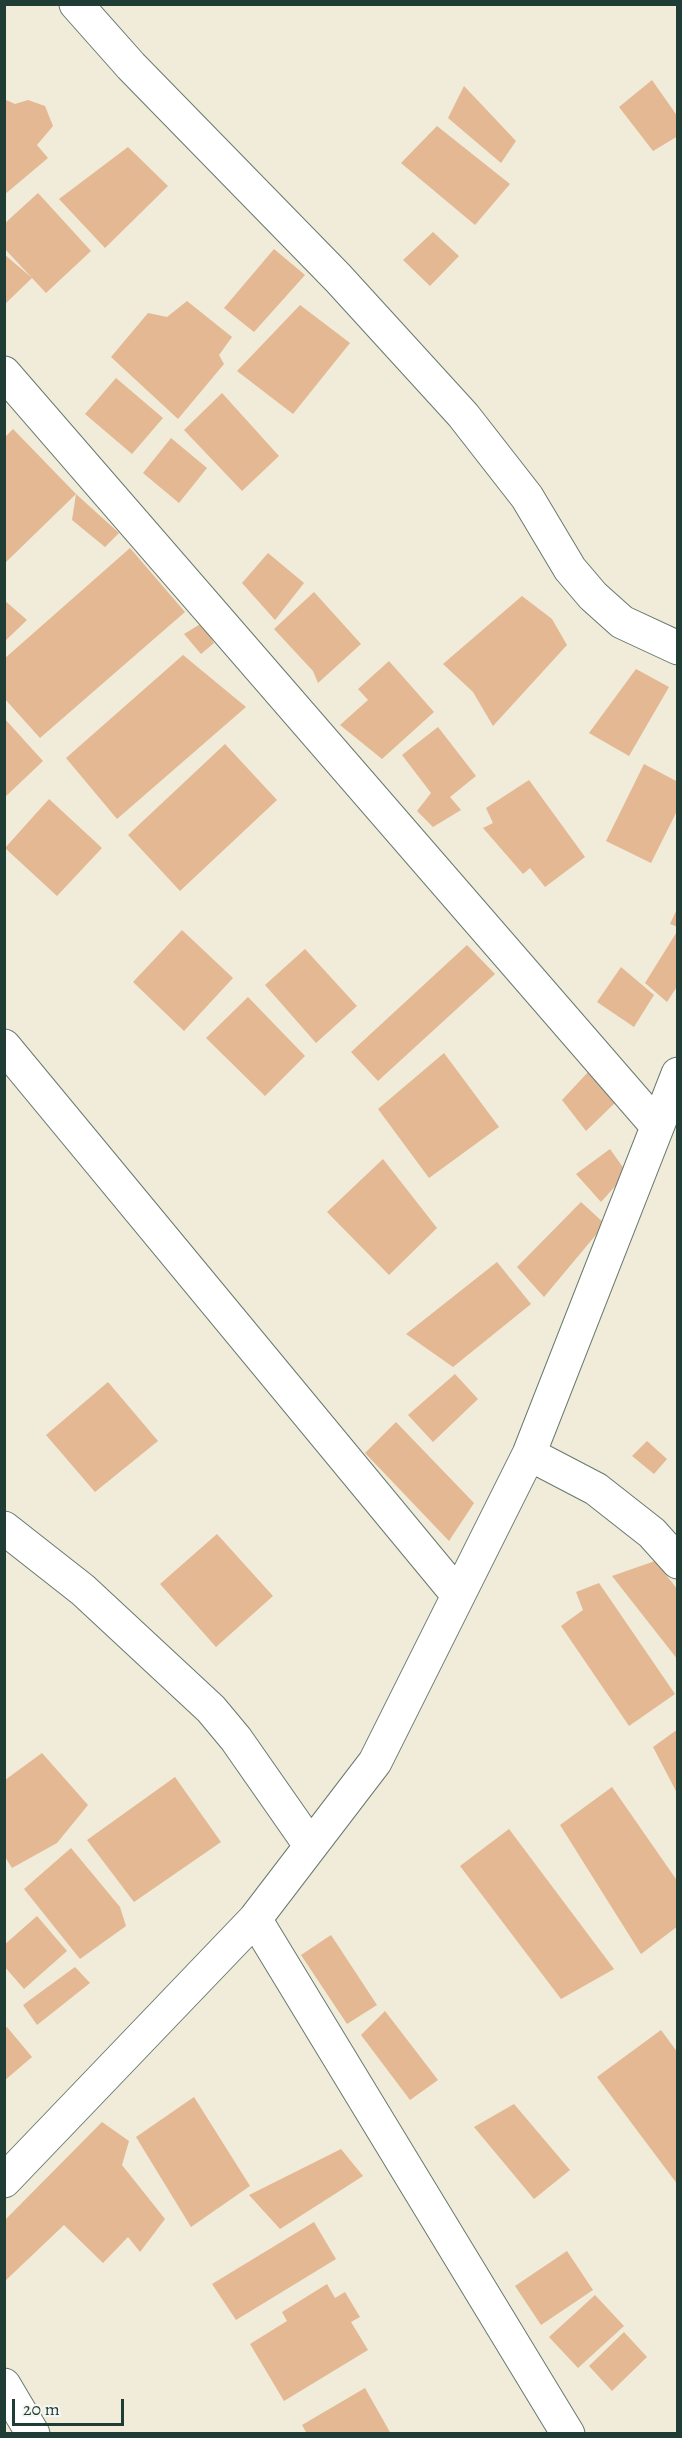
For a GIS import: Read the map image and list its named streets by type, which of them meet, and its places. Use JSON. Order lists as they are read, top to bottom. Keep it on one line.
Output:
{"scale_bar":"20 m"}
